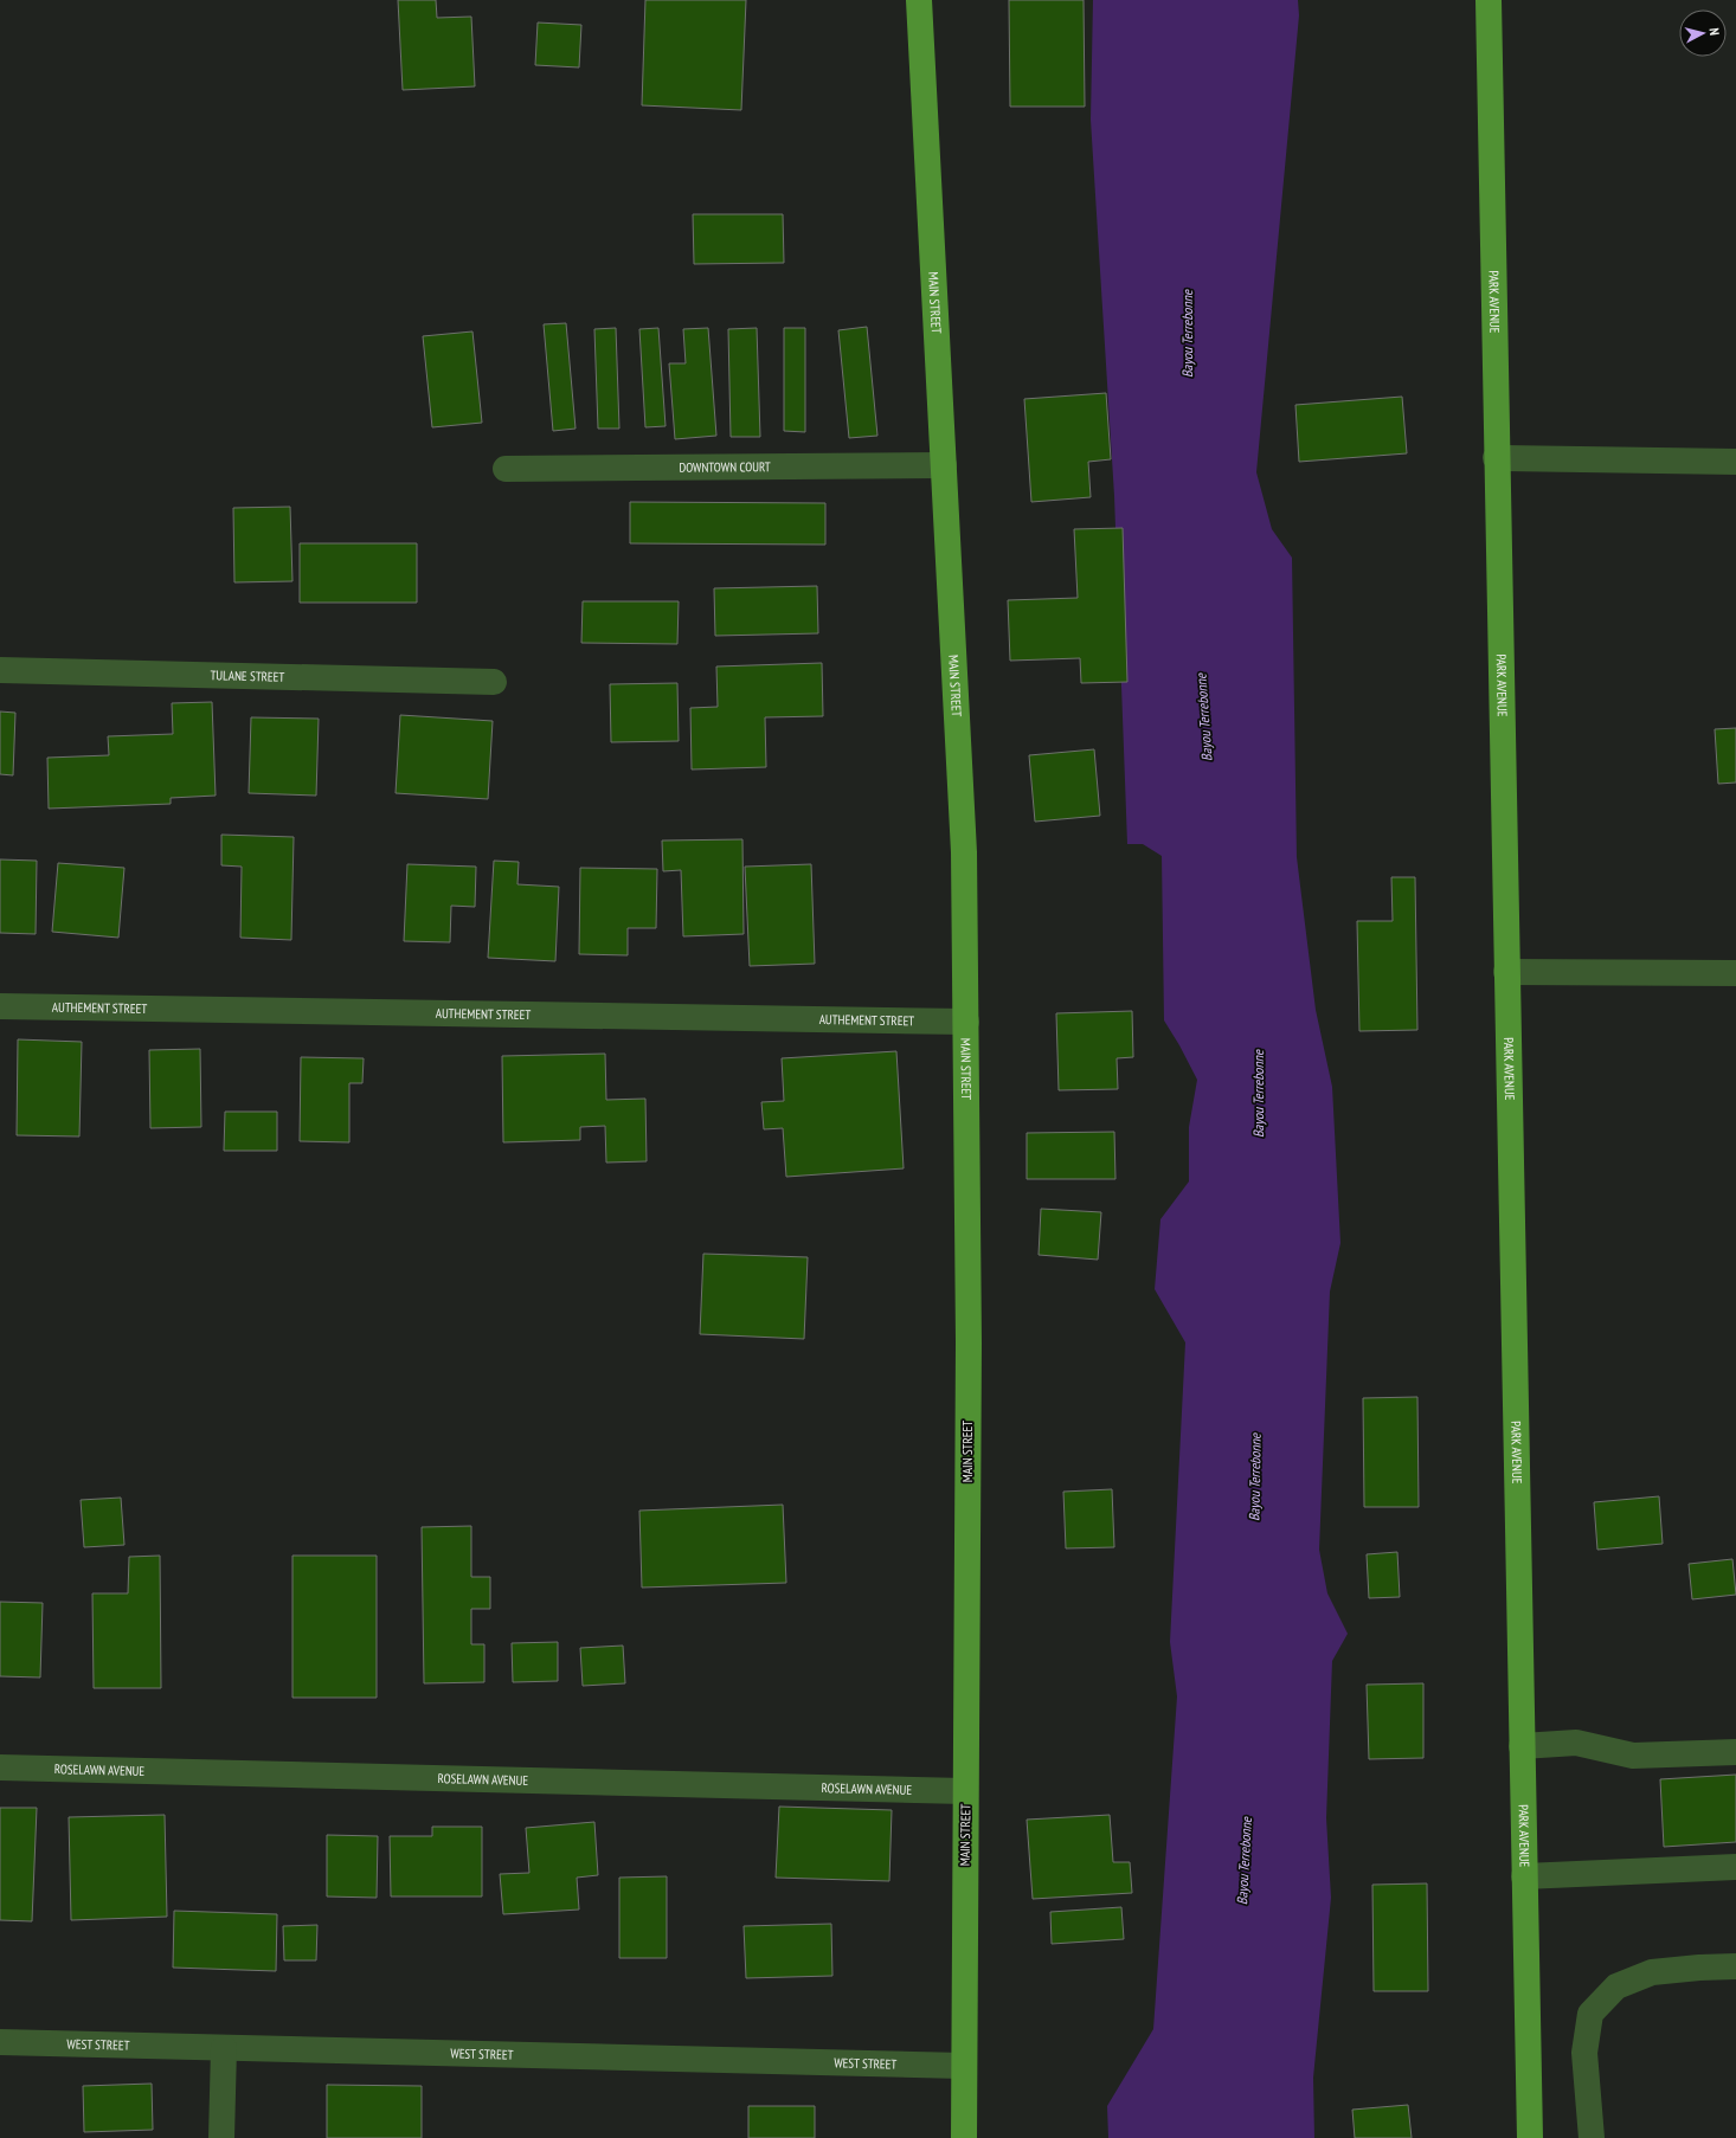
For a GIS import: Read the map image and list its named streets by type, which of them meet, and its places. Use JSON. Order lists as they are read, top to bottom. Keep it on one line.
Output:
{"streets":{"main road":["MAIN STREET","PARK AVENUE"],"street":["DOWNTOWN COURT","TULANE STREET","AUTHEMENT STREET","ROSELAWN AVENUE","WEST STREET"]},"crossings":[["MAIN STREET","DOWNTOWN COURT"],["MAIN STREET","AUTHEMENT STREET"],["MAIN STREET","ROSELAWN AVENUE"],["MAIN STREET","WEST STREET"]],"water":["Bayou Terrebonne"],"north":"right"}
